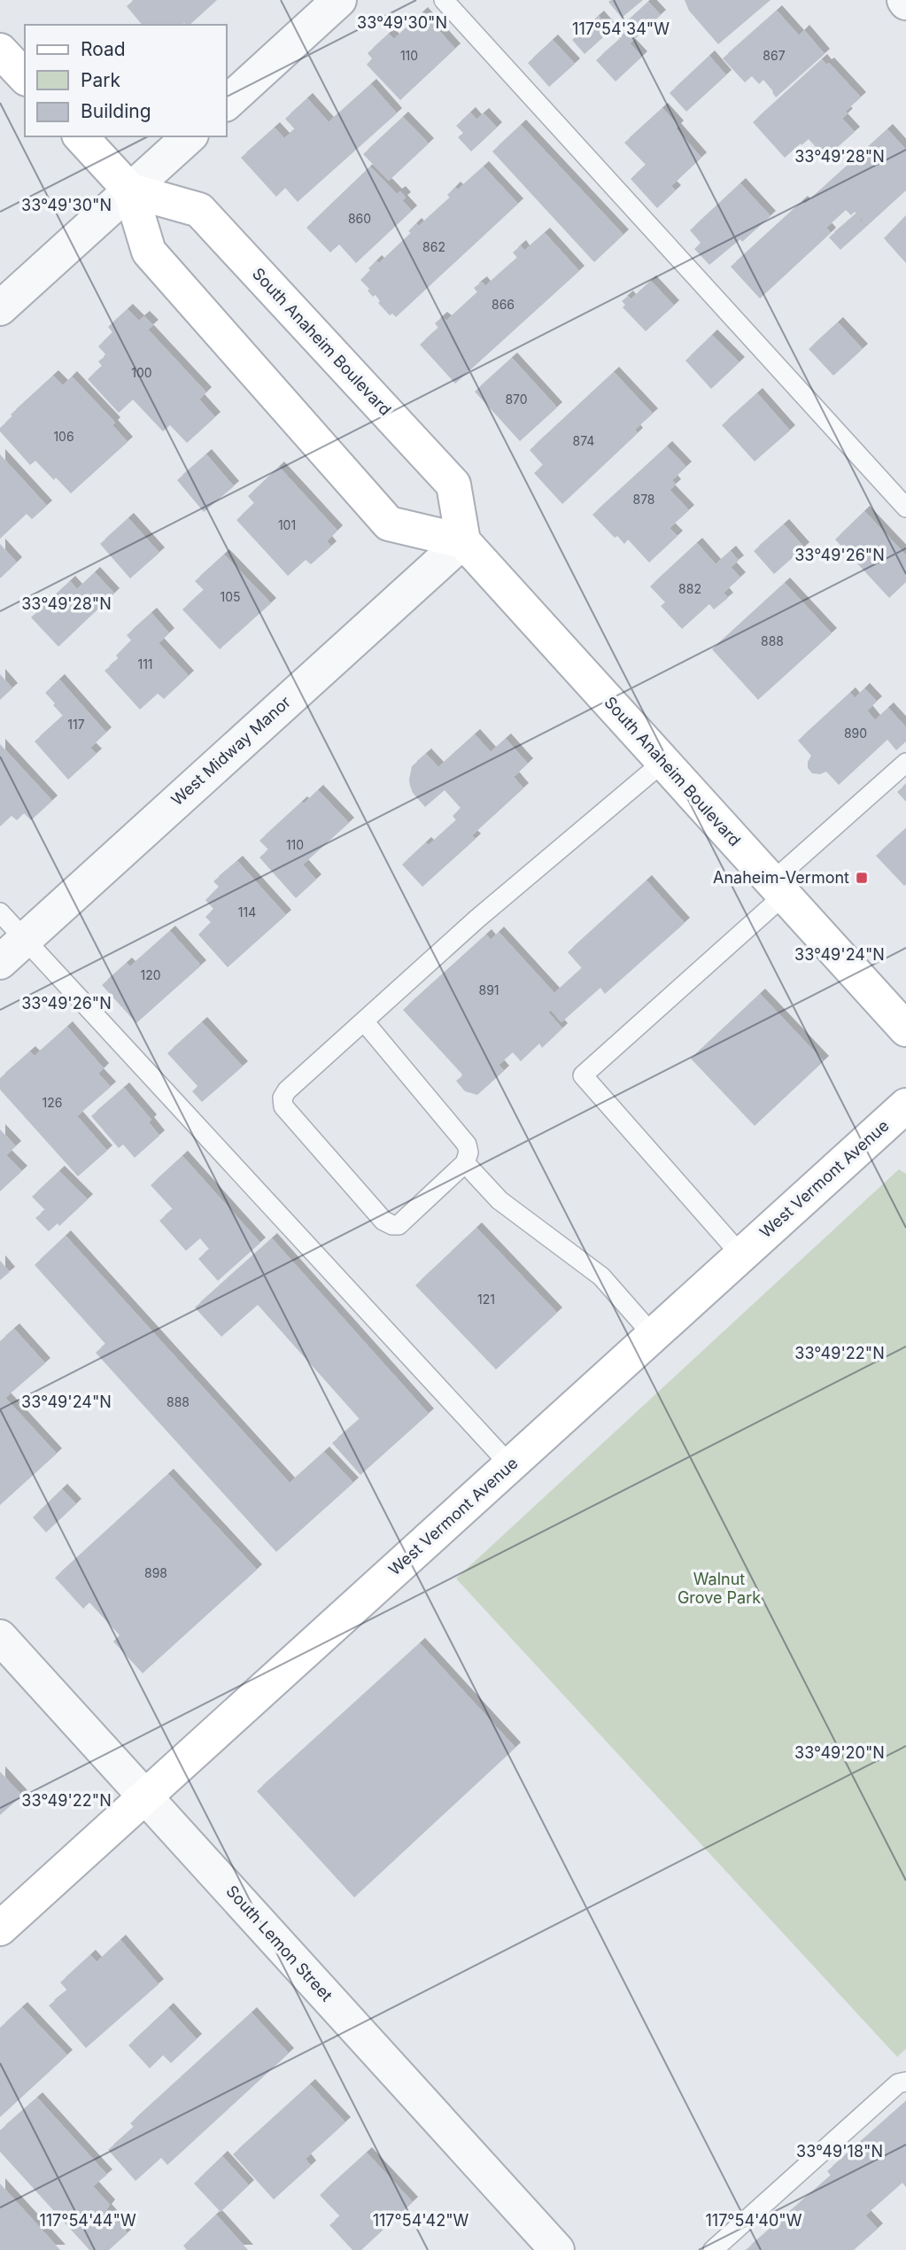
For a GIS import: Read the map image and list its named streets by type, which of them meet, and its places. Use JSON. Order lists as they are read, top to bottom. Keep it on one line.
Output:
{"streets":{"main road":["South Anaheim Boulevard","West Vermont Avenue"],"street":["West Midway Manor","South Lemon Street"]},"crossings":[["South Anaheim Boulevard","West Midway Manor"],["West Vermont Avenue","South Lemon Street"]],"parks":["Walnut Grove Park"],"places":{"transit":["Anaheim-Vermont"]},"house_numbers":["110","867","860","862","866","100","870","106","874","878","101","882","105","888","111","117","890","110","114","120","891","126","121","888","898"],"legend":["Road","Park","Building"],"coordinates":["33°49'30\"N","117°54'34\"W","33°49'28\"N","33°49'26\"N","33°49'24\"N","33°49'22\"N","33°49'20\"N","33°49'18\"N","117°54'44\"W","117°54'42\"W","117°54'40\"W"]}
